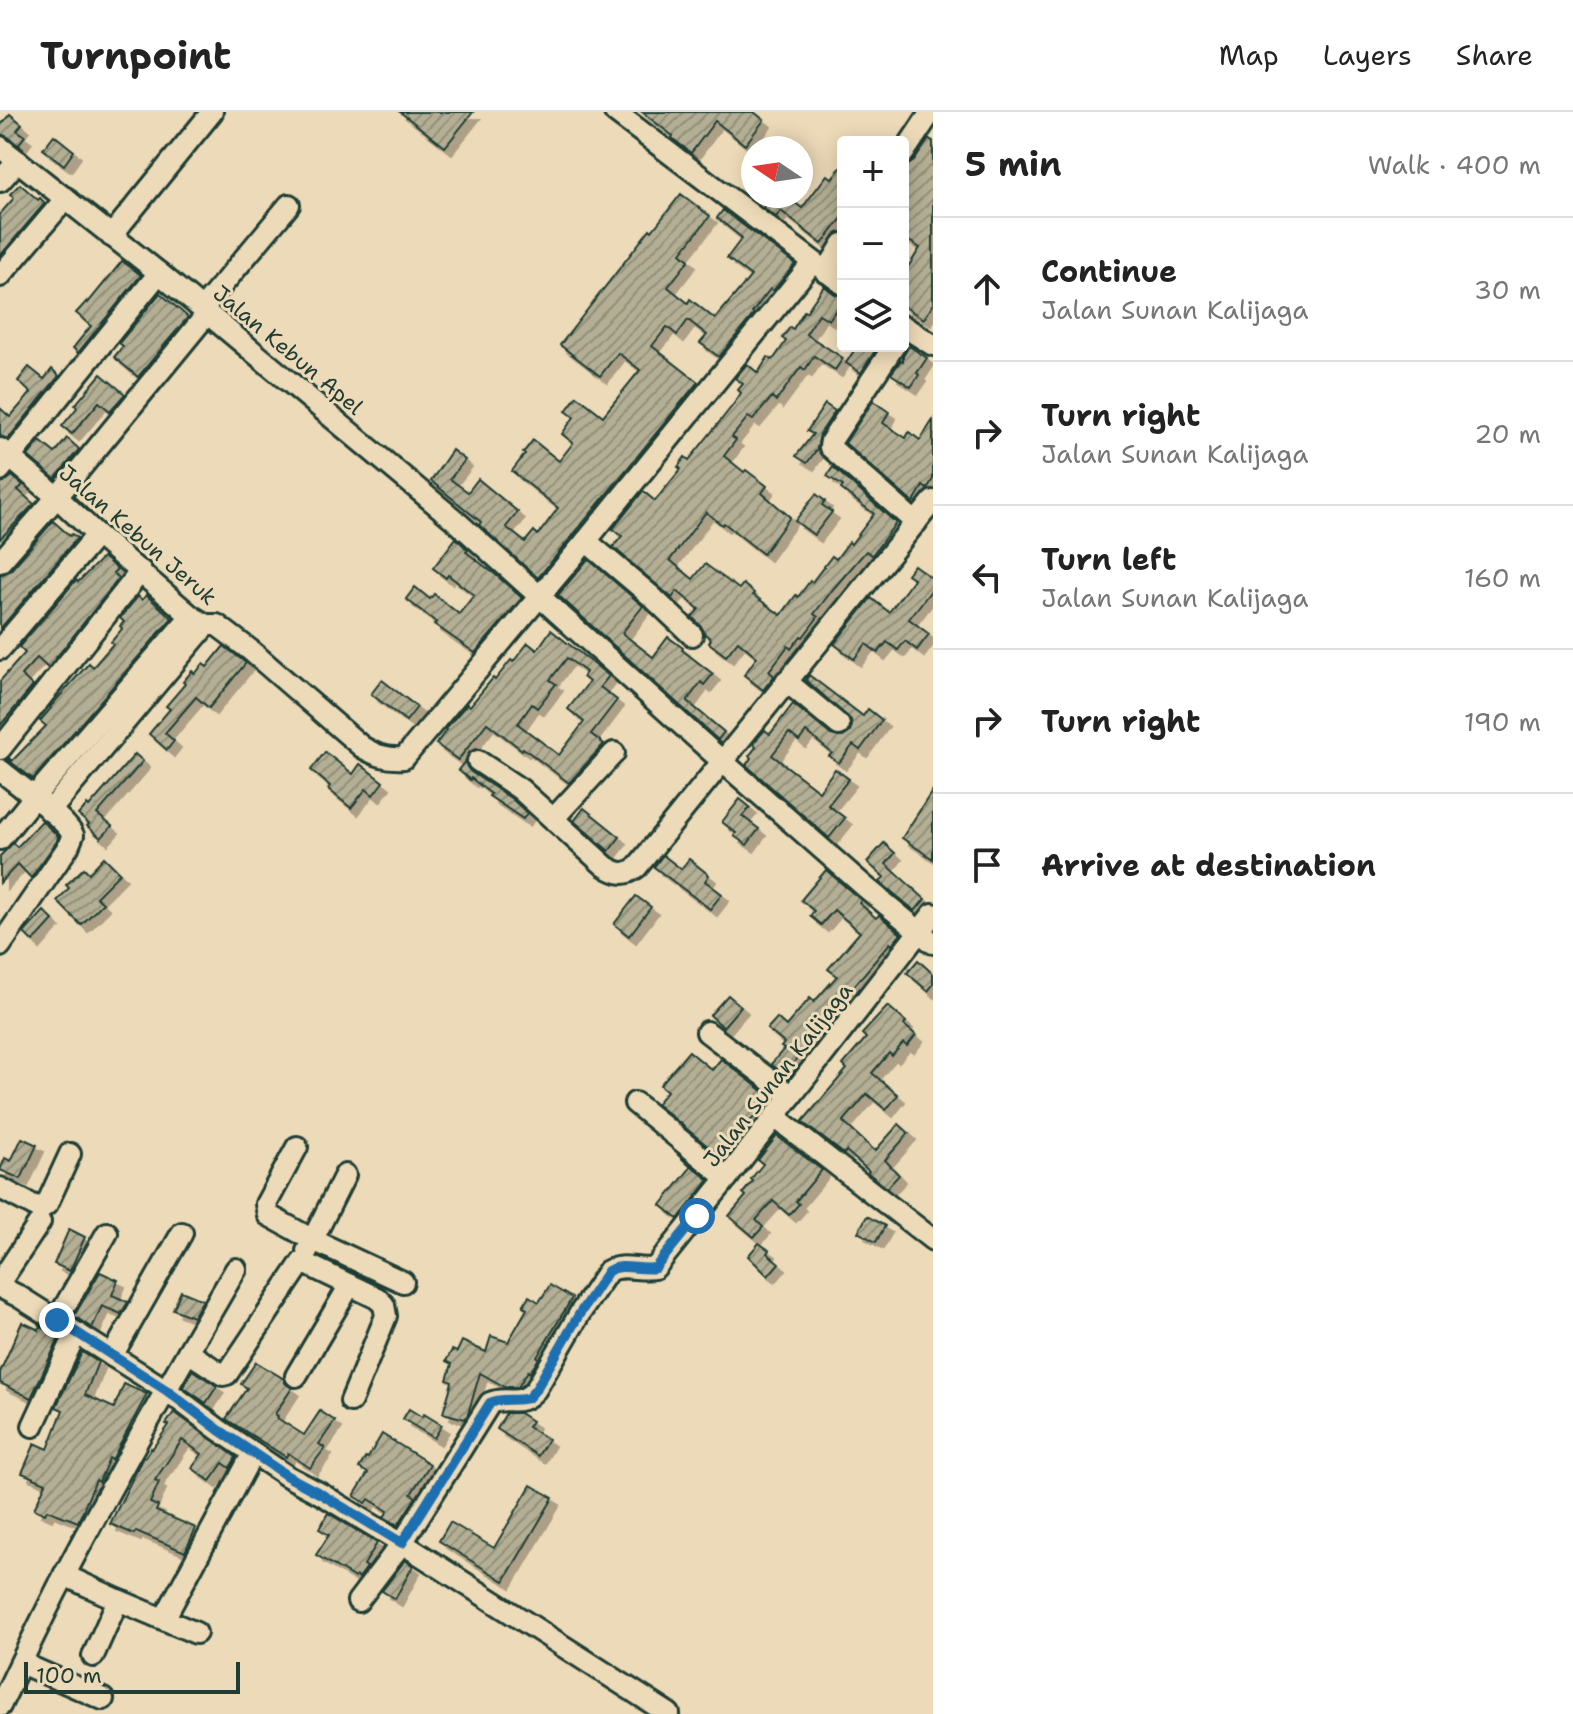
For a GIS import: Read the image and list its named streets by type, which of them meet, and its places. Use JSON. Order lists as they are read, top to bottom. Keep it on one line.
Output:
{"streets":{"street":["Jalan Kebun Apel","Jalan Kebun Jeruk","Jalan Sunan Kalijaga"]},"crossings":[["Jalan Kebun Apel","Jalan Sunan Kalijaga"]],"scale_bar":"100 m","north":"left","page":{"header":"Turnpoint","nav":["Map","Layers","Share"],"heading":["5 min","Walk · 400 m"],"map_buttons":["+","−"],"list":[["Continue","Jalan Sunan Kalijaga","30 m"],["Turn right","Jalan Sunan Kalijaga","20 m"],["Turn left","Jalan Sunan Kalijaga","160 m"],["Turn right","190 m"],"Arrive at destination"],"scale":"100 m"}}
